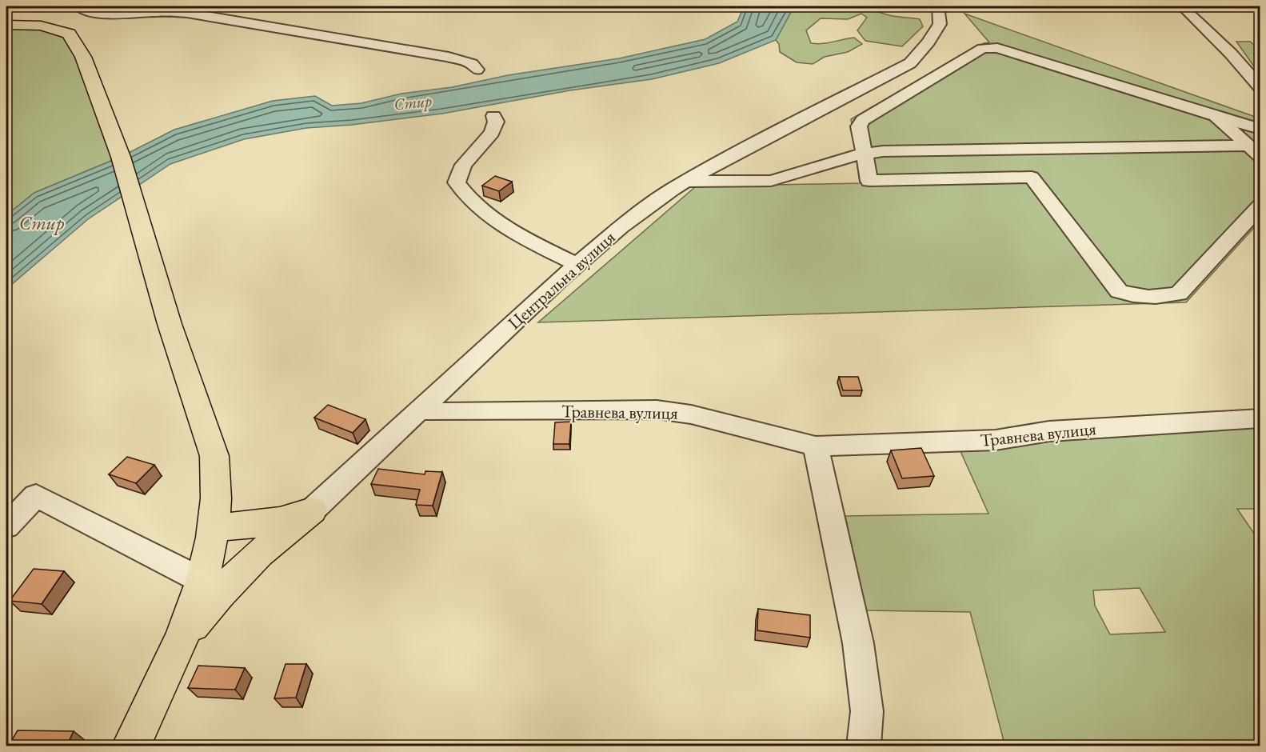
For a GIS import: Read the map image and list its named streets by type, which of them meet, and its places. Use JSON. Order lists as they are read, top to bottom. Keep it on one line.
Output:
{"streets":{"street":["Центральна вулиця","Травнева вулиця"]},"crossings":[["Центральна вулиця","Травнева вулиця"]],"water":["Стир"]}
